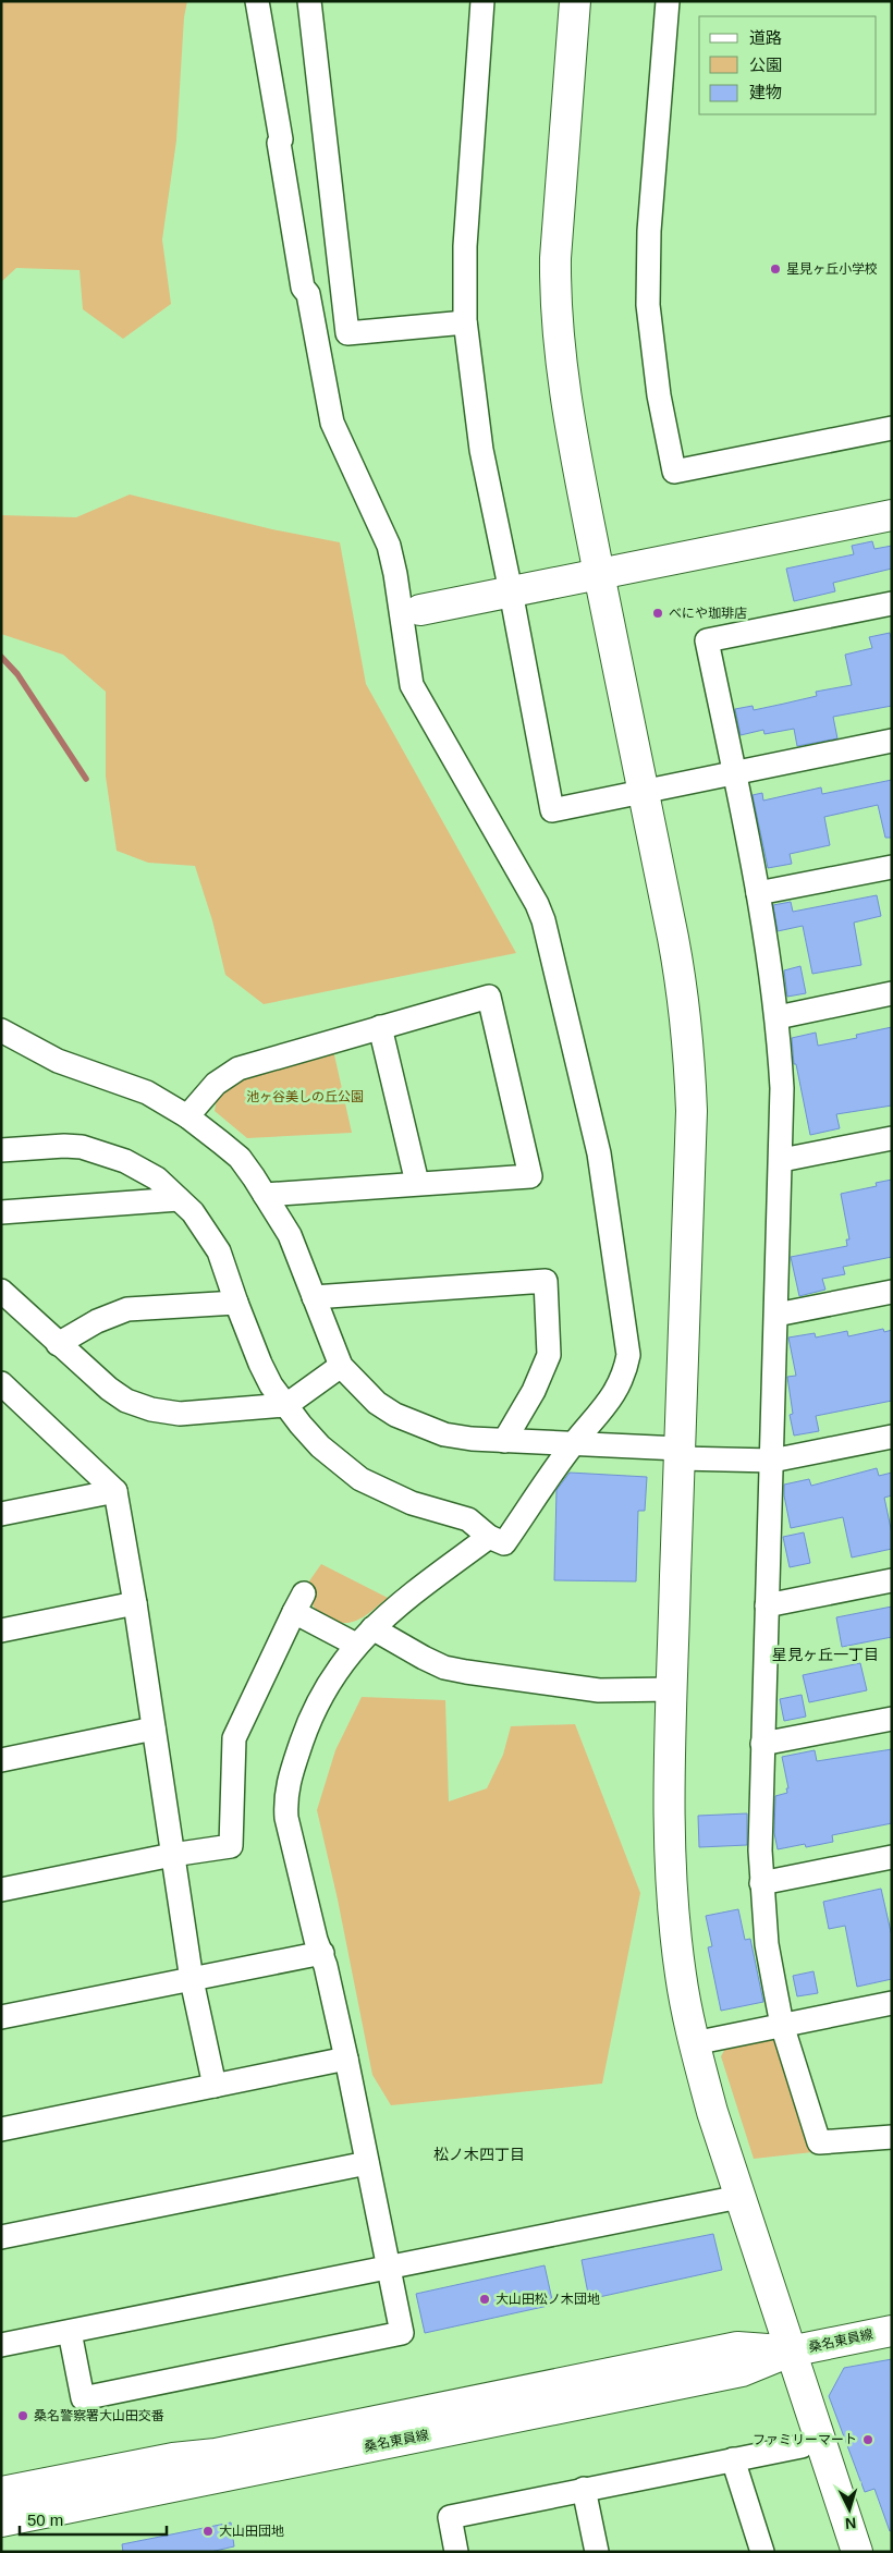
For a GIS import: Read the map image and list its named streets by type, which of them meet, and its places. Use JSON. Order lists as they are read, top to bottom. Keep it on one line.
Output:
{"streets":{"street":["桑名東員線"]},"districts":["星見ヶ丘一丁目","松ノ木四丁目"],"parks":["池ヶ谷美しの丘公園"],"places":["星見ヶ丘小学校","べにや珈琲店","大山田松ノ木団地","桑名警察署大山田交番","ファミリーマート","大山田団地"],"legend":["道路","公園","建物"],"scale_bar":"50 m","north":"bottom"}
